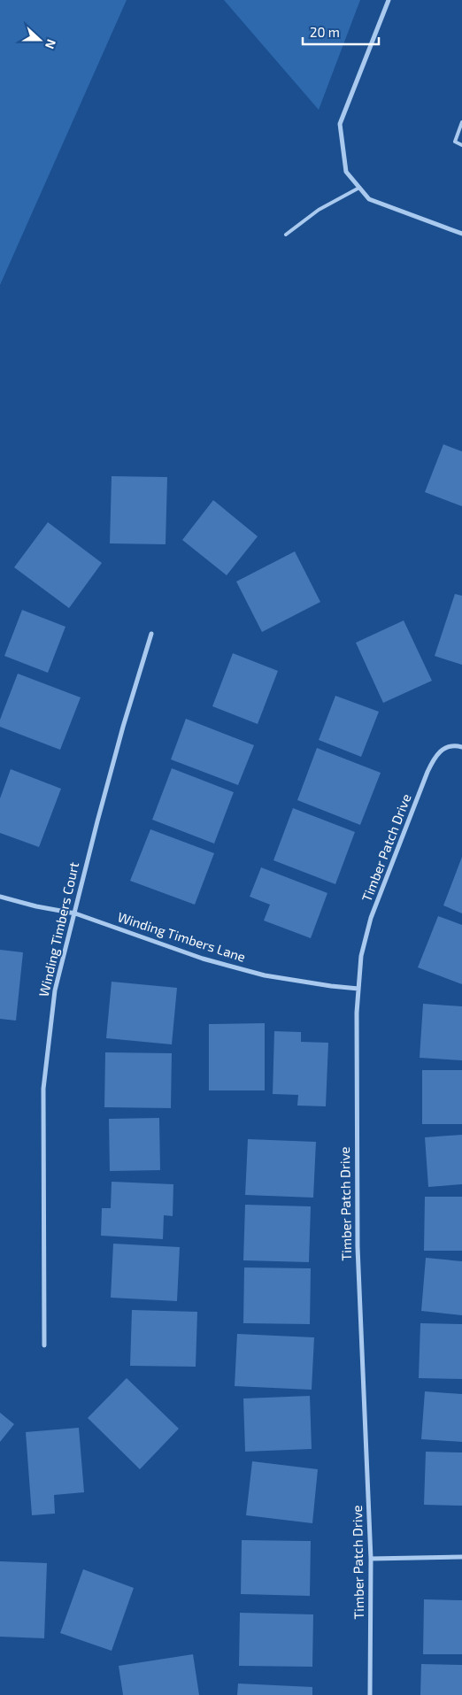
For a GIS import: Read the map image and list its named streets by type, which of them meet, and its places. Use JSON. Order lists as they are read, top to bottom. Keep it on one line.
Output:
{"streets":{"street":["Timber Patch Drive","Winding Timbers Court","Winding Timbers Lane"]},"crossings":[["Timber Patch Drive","Winding Timbers Lane"],["Winding Timbers Court","Winding Timbers Lane"]],"scale_bar":"20 m","north":"right"}
